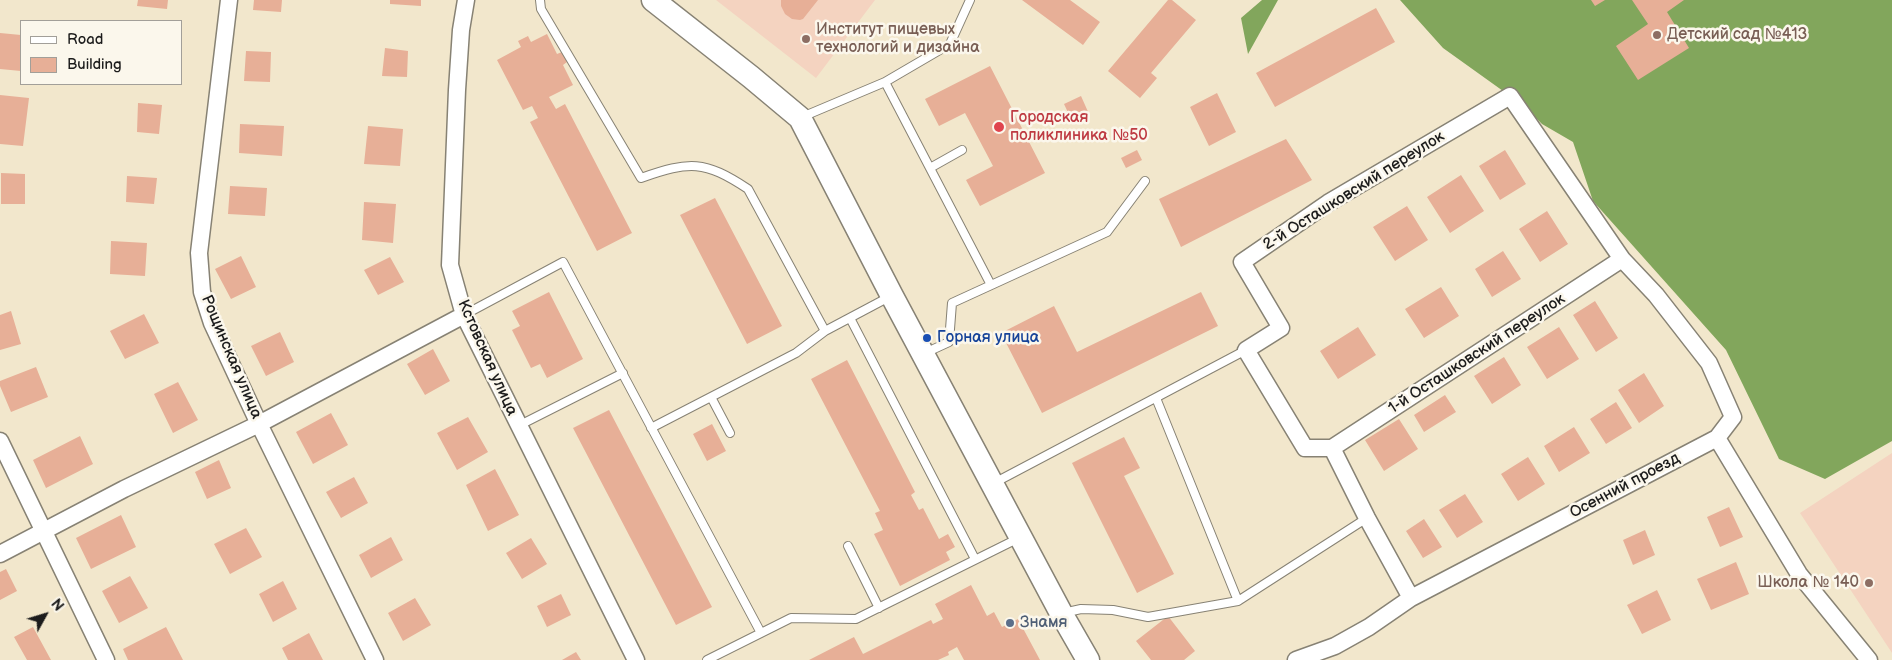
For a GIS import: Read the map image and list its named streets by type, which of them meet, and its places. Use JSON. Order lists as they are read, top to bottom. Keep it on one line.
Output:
{"streets":{"street":["2-й Осташковский переулок","1-й Осташковский переулок","Рощинская улица","Кстовская улица","Осенний проезд"]},"crossings":[["2-й Осташковский переулок","1-й Осташковский переулок"]],"places":["Детский сад №413","Институт пищевых технологий и дизайна","Городская поликлиника №50","Горная улица","Школа № 140","Знамя"],"legend":["Road","Building"],"north":"top right"}
